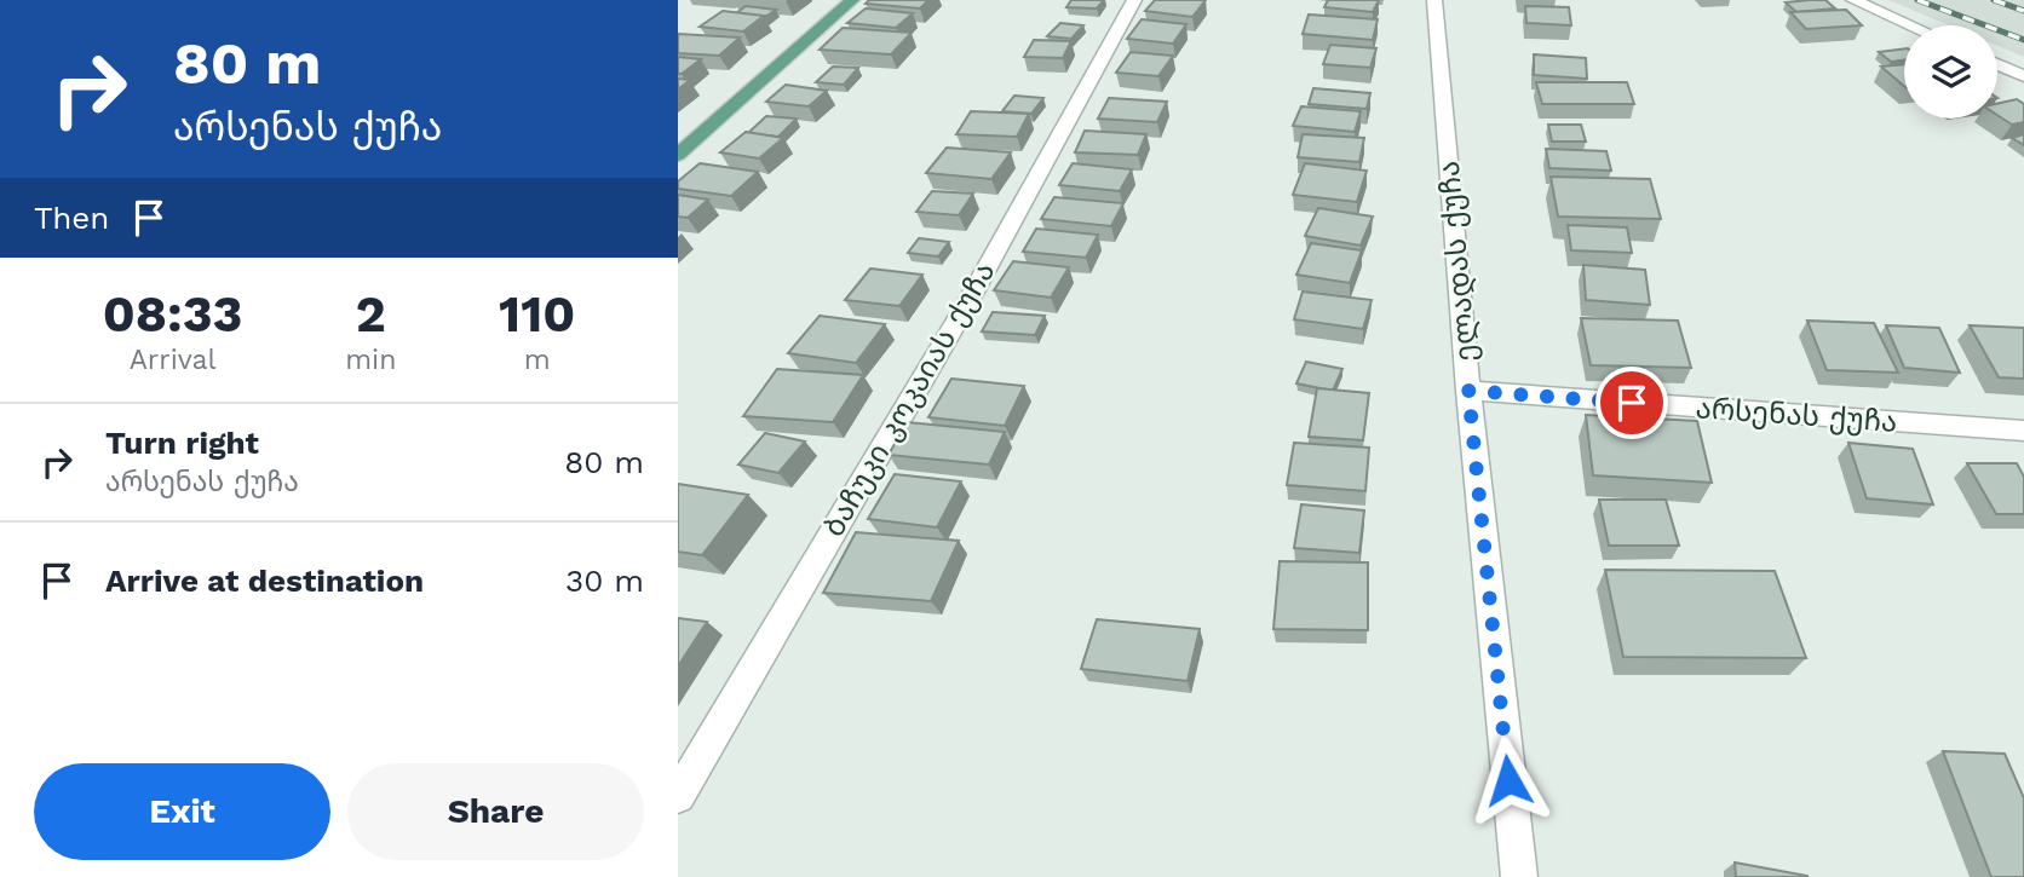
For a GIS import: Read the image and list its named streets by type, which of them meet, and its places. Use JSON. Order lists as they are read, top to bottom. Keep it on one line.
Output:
{"streets":{"street":["ელადას ქუჩა","ბაჩუკი კოკაიას ქუჩა","არსენას ქუჩა"]},"crossings":[["ელადას ქუჩა","არსენას ქუჩა"]],"page":{"turn":["80 m","არსენას ქუჩა"],"then":"Then","eta":["08:33","Arrival","2","min","110","m"],"list":[{"name":"Turn right","note":"არსენას ქუჩა","value":"80 m"},{"name":"Arrive at destination","value":"30 m"}],"buttons":["Exit","Share"]}}
